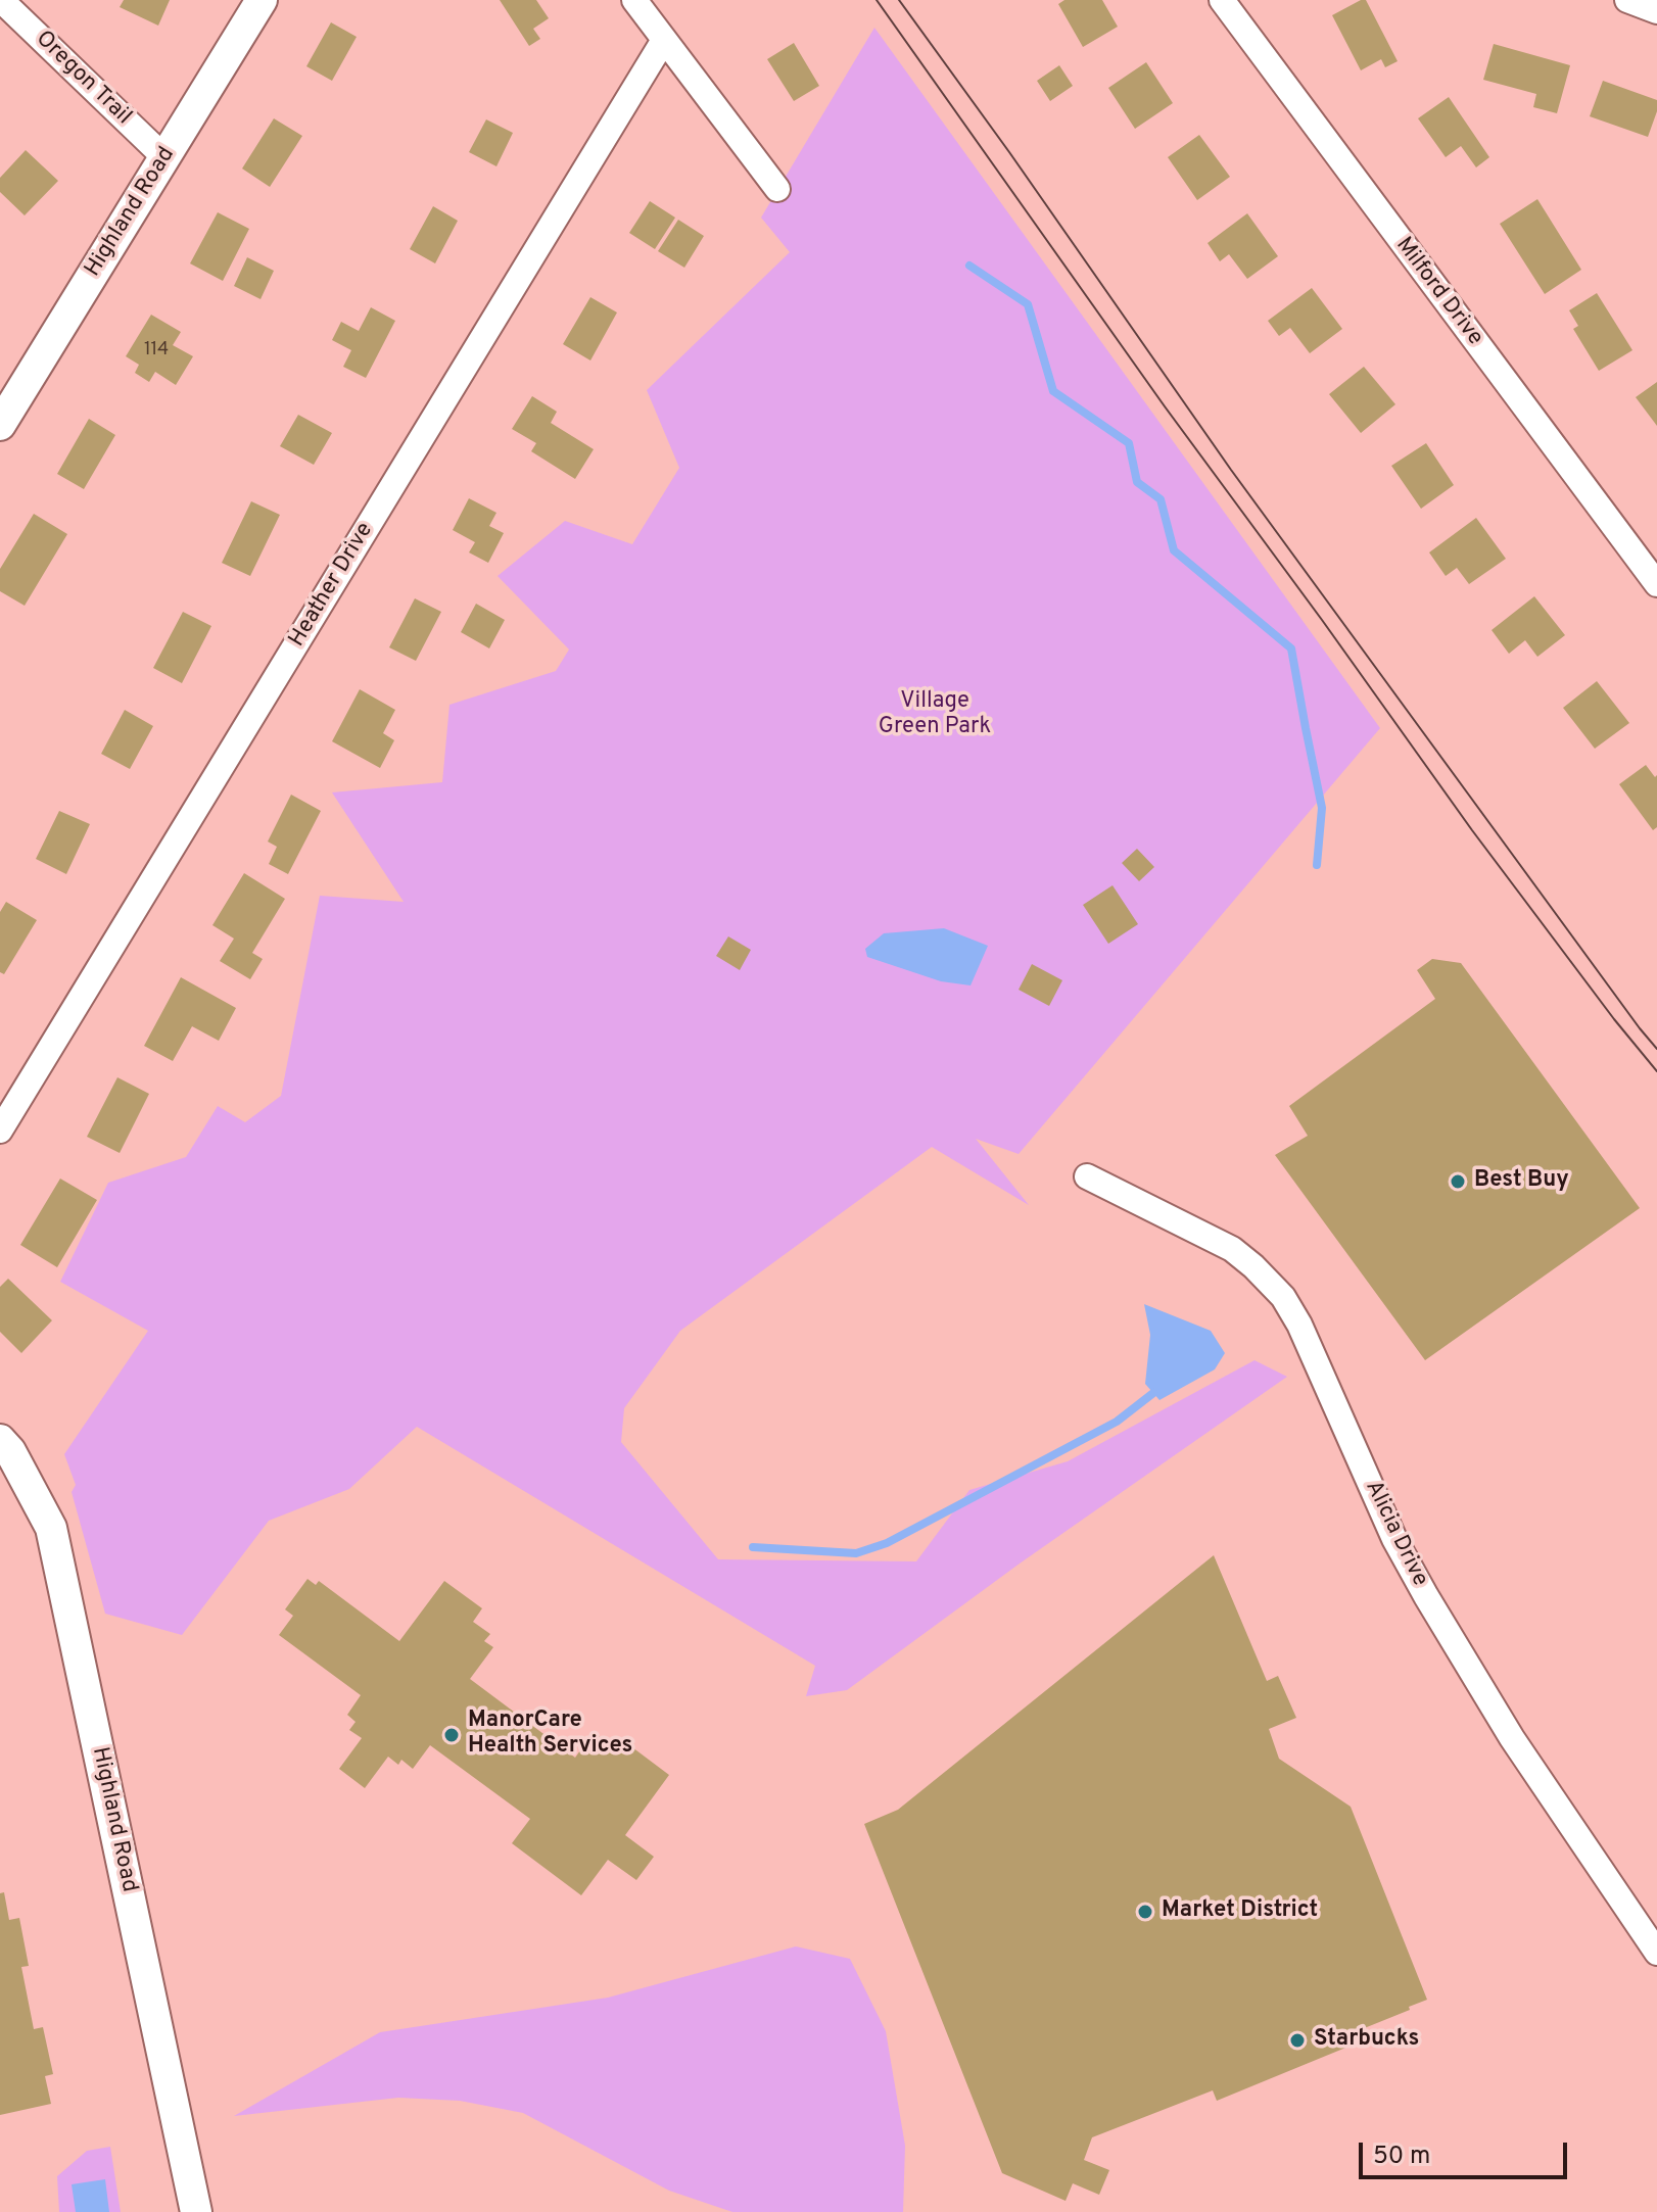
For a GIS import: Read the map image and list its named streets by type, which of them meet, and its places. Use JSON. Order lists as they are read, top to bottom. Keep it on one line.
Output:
{"streets":{"street":["Oregon Trail","Highland Road","Milford Drive","Heather Drive","Alicia Drive"]},"crossings":[["Oregon Trail","Highland Road"]],"parks":["Village Green Park"],"places":["Best Buy","ManorCare Health Services","Market District","Starbucks"],"house_numbers":["114"],"scale_bar":"50 m"}
